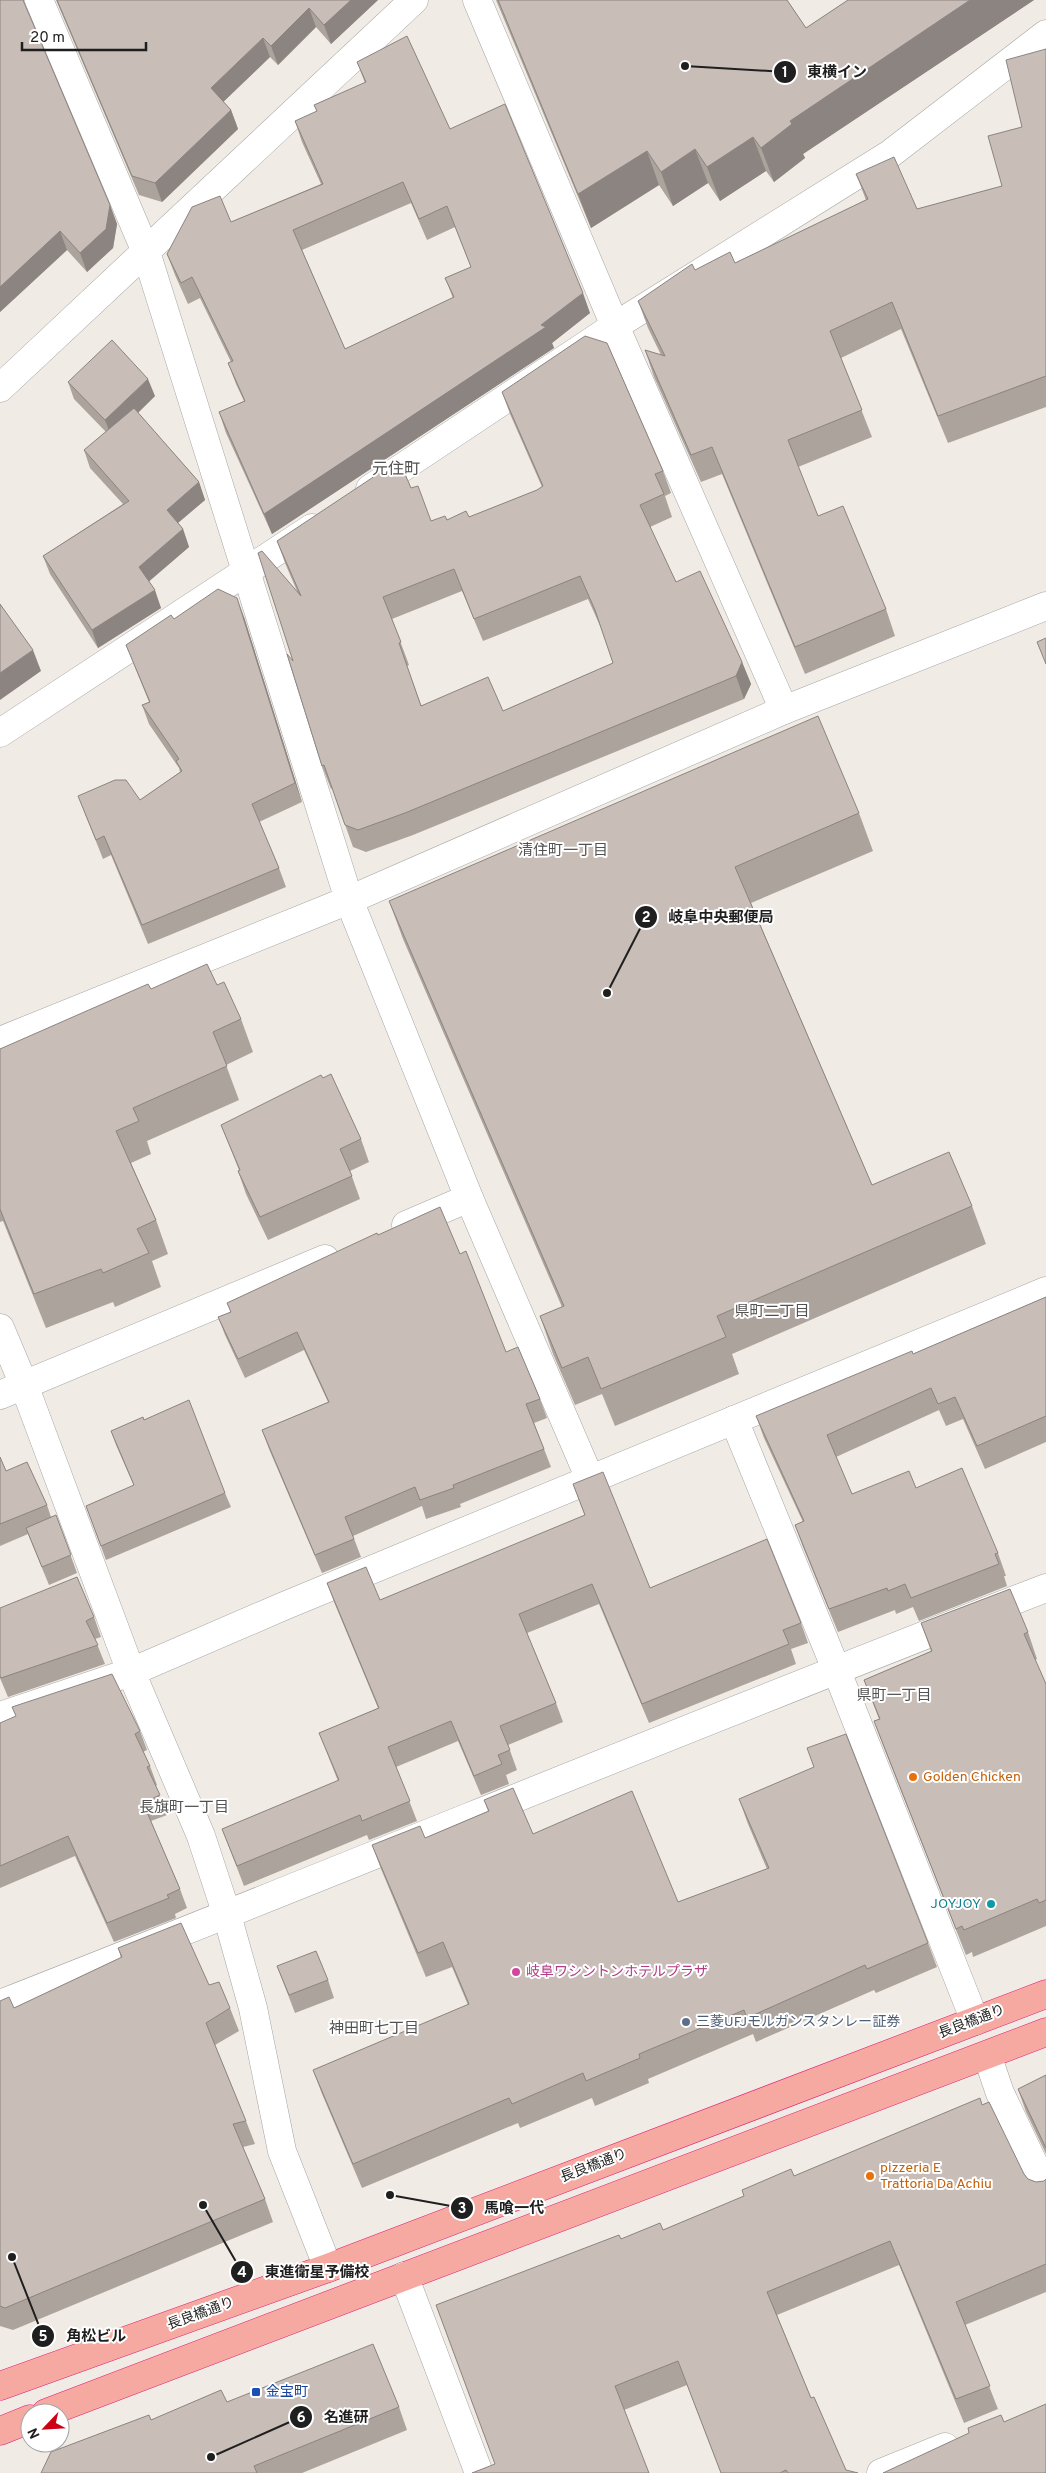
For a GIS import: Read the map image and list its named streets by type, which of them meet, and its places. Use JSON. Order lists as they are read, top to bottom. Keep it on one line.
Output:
{"streets":{"highway":["長良橋通り"]},"districts":["元住町","清住町一丁目","県町二丁目","県町一丁目","長旗町一丁目","神田町七丁目"],"places":{"other":["東横イン","岐阜中央郵便局","Golden Chicken","JOYJOY","岐阜ワシントンホテルプラザ","三菱UFJモルガンスタンレー証券","pizzeria E Trattoria Da Achiu","馬喰一代","東進衛星予備校","角松ビル","名進研"],"transit":["金宝町"]},"scale_bar":"20 m","north":"bottom left"}
